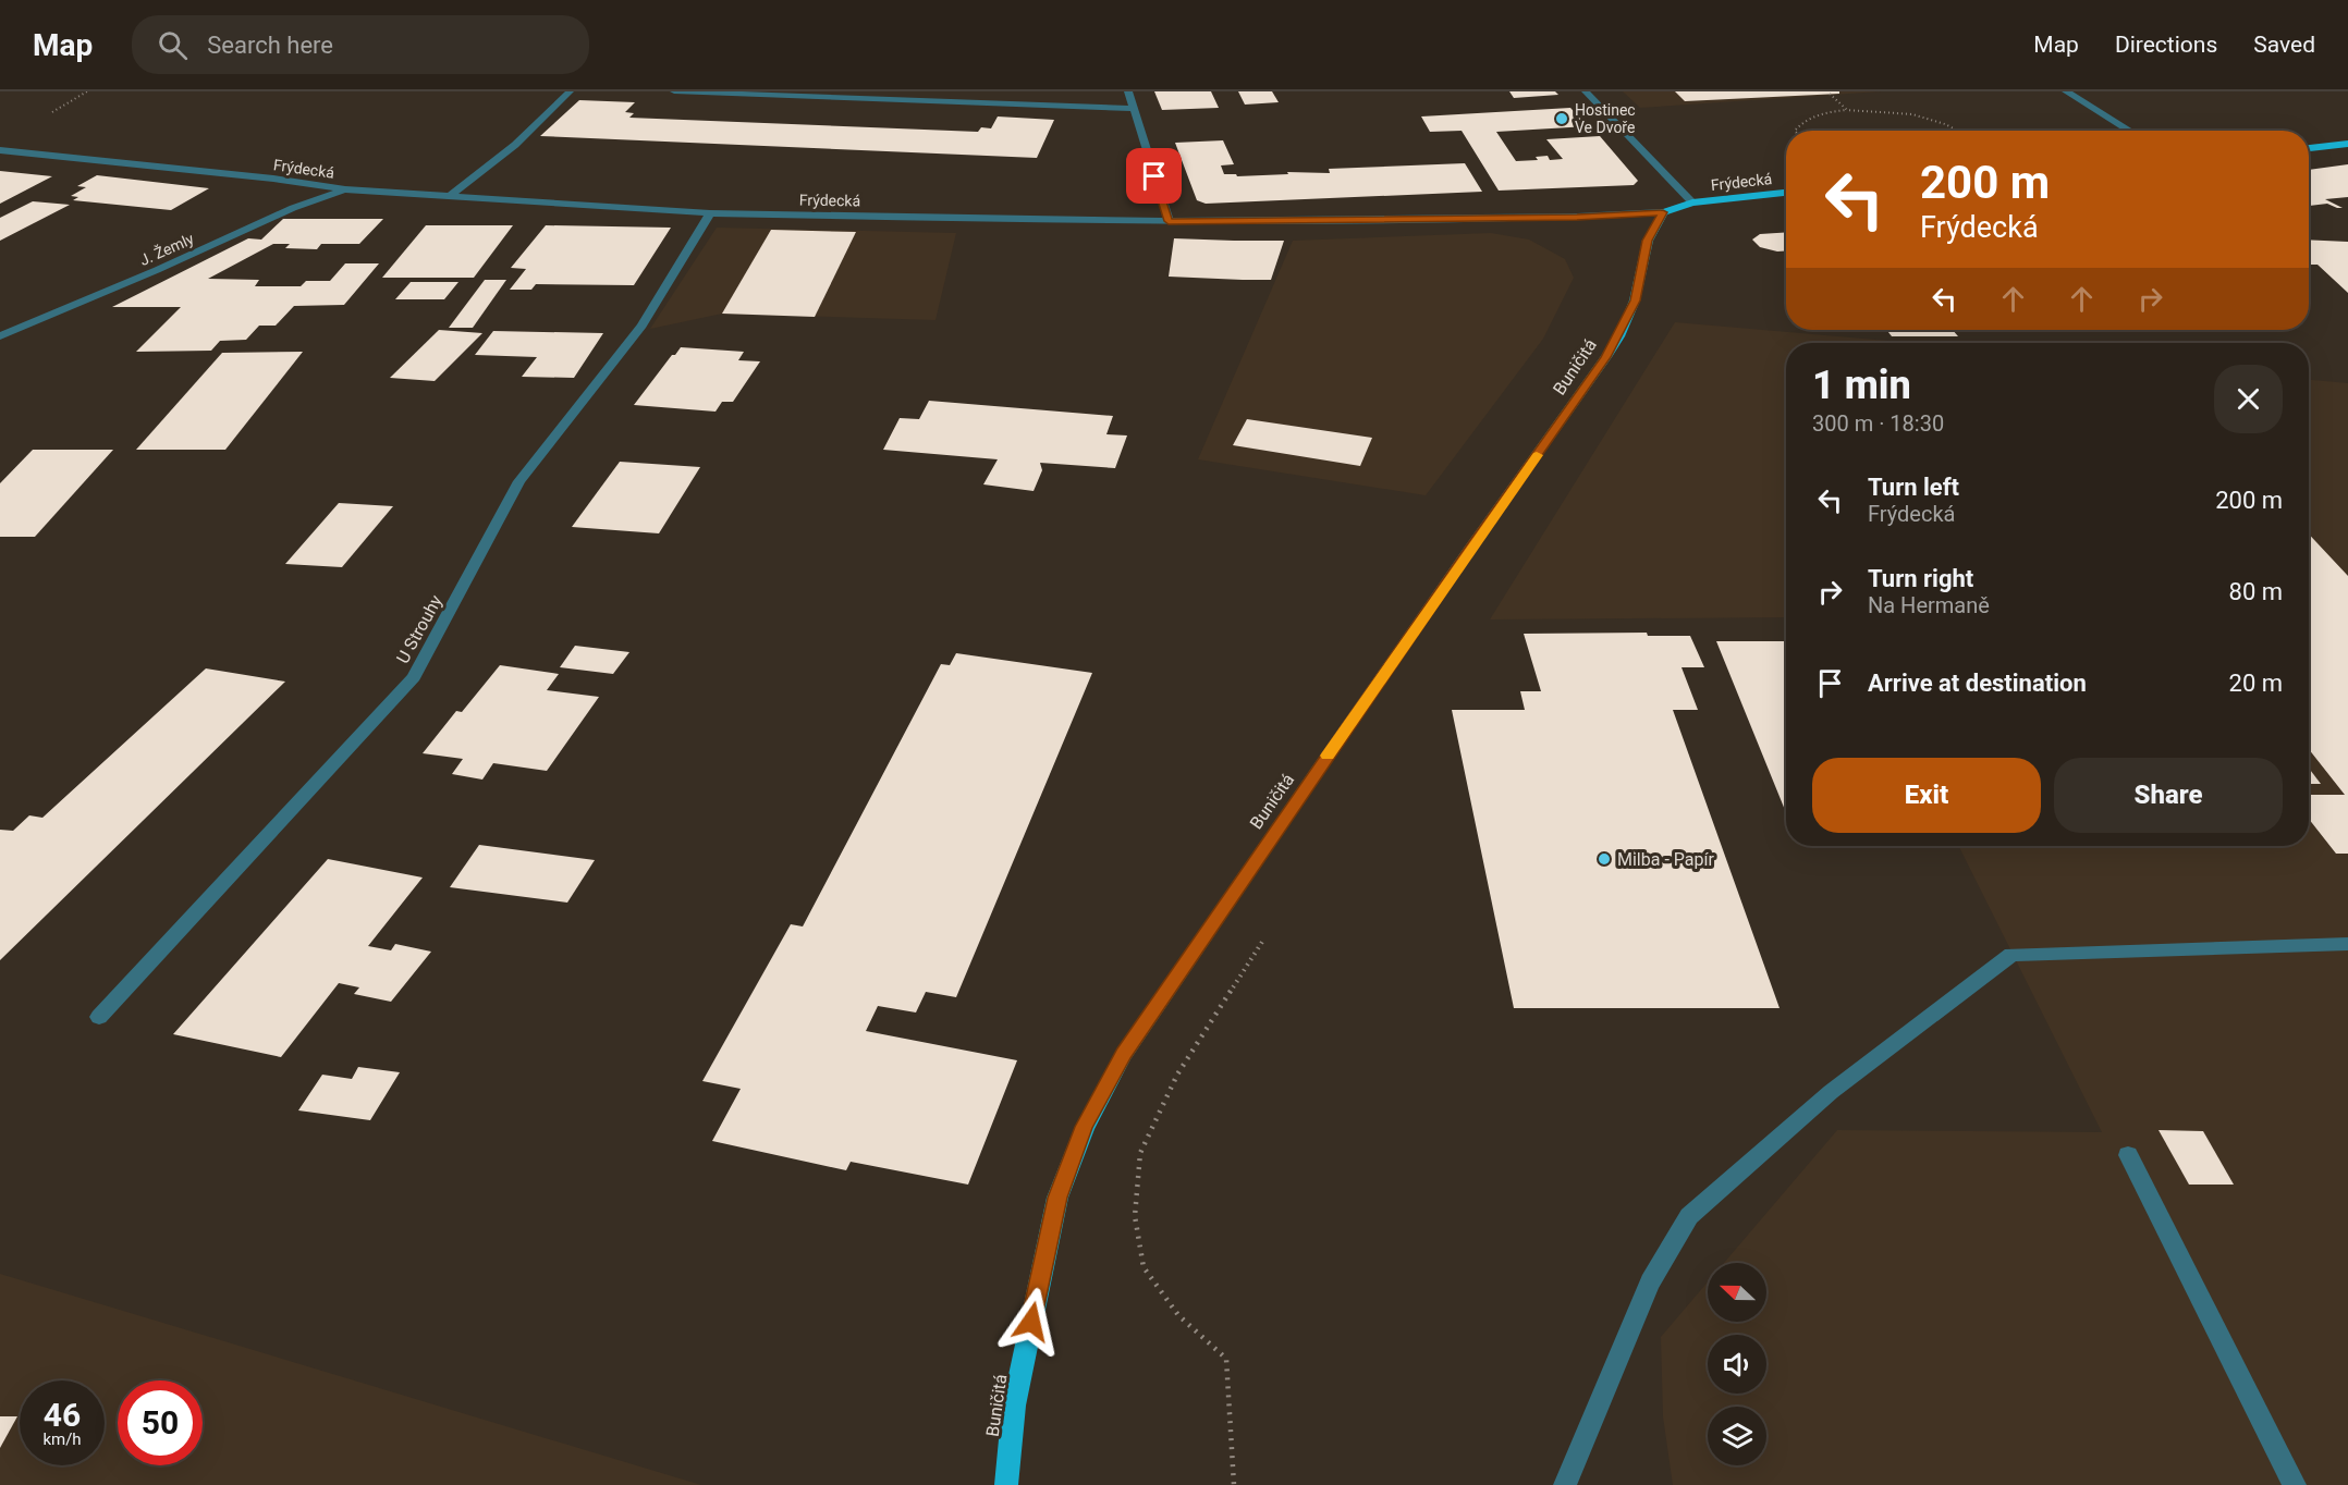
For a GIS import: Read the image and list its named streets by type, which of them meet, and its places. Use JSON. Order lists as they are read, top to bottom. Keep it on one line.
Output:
{"streets":{"main road":["Frýdecká","Buničitá"],"street":["J. Žemly","U Strouhy"]},"crossings":[["Frýdecká","J. Žemly"],["Frýdecká","Buničitá"],["Frýdecká","U Strouhy"]],"places":["Hostinec Ve Dvoře","Milba - Papír"],"north":"left","page":{"header":"Map","search":"Search here","nav":["Map","Directions","Saved"],"turn":["200 m","Frýdecká"],"heading":["1 min","300 m · 18:30"],"list":[{"name":"Turn left","note":"Frýdecká","value":"200 m"},{"name":"Turn right","note":"Na Hermaně","value":"80 m"},{"name":"Arrive at destination","value":"20 m"}],"buttons":["Exit","Share"],"speed":"46 km/h","limit":"50"}}
